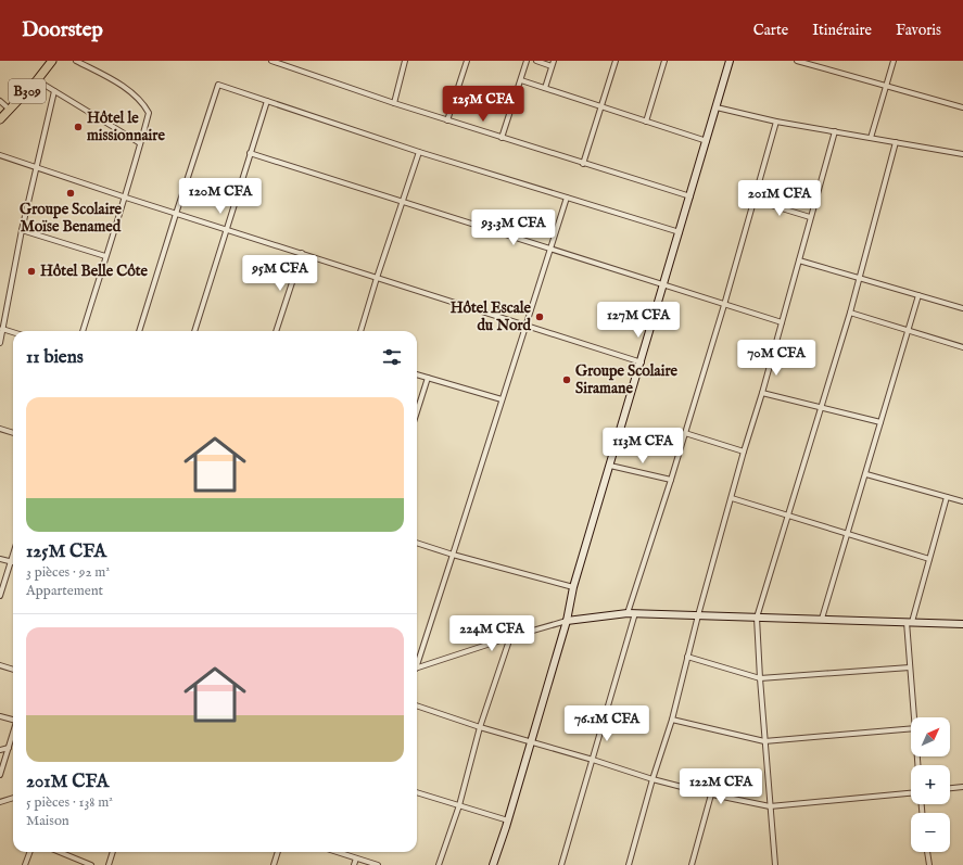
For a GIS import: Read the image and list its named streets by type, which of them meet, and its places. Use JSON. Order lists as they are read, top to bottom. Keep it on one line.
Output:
{"streets":{"main road":["B309"]},"places":["Hôtel le missionnaire","Groupe Scolaire Moïse Benamed","Hôtel Belle Côte","Hôtel Escale du Nord","Groupe Scolaire Siramane"],"north":"top right","page":{"header":"Doorstep","nav":["Carte","Itinéraire","Favoris"],"price":["125M CFA","120M CFA","201M CFA","93.3M CFA","95M CFA","127M CFA","70M CFA","113M CFA","224M CFA","76.1M CFA","122M CFA"],"heading":"11 biens","list":[{"name":"125M CFA","note":"3 pièces · 92 m² · Appartement"},{"name":"201M CFA","note":"5 pièces · 138 m² · Maison"}],"map_buttons":["+","−"]}}
